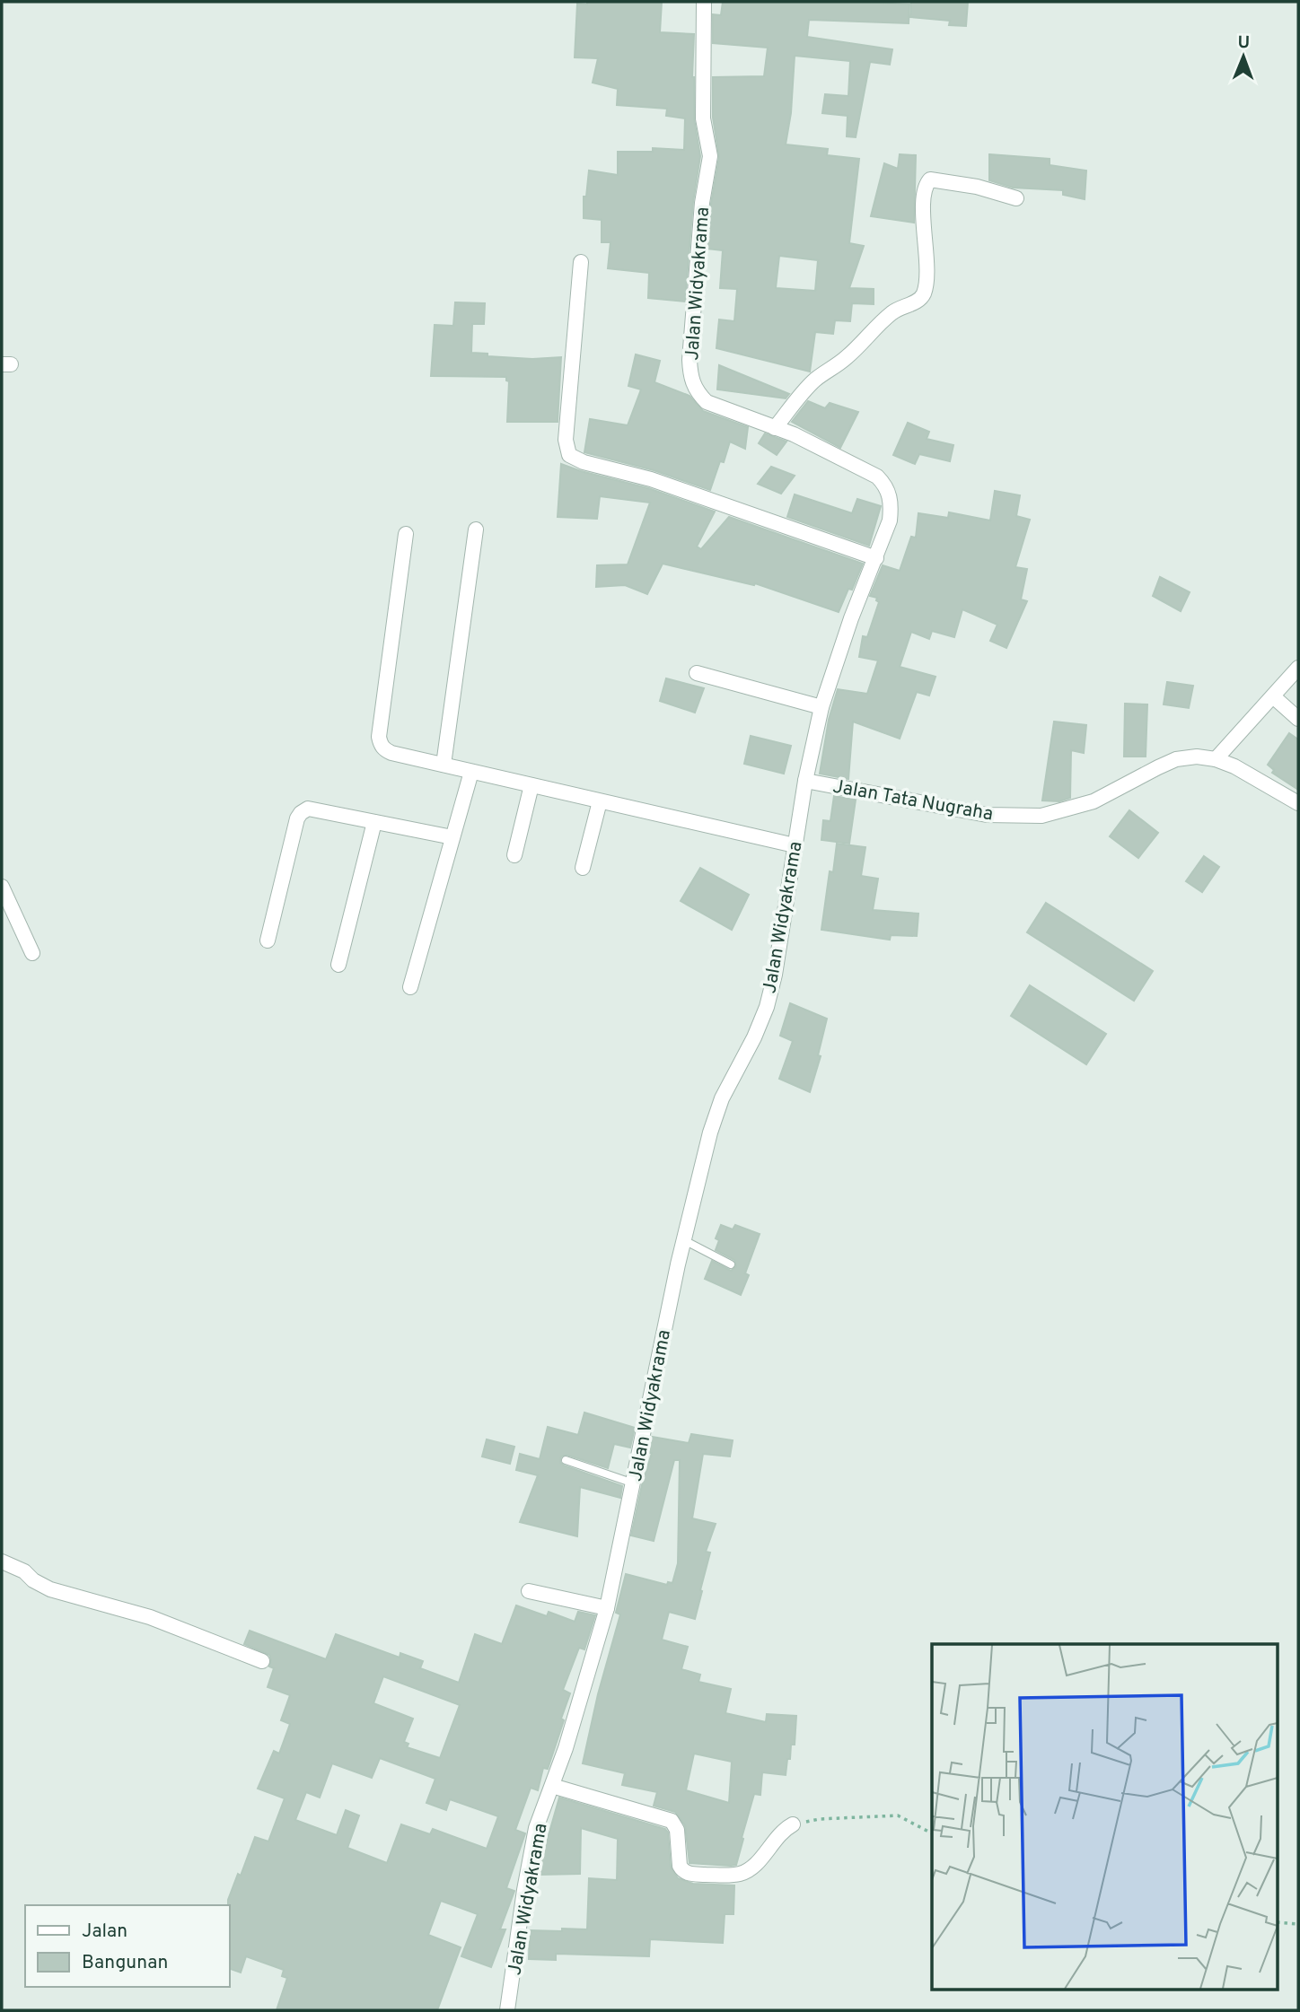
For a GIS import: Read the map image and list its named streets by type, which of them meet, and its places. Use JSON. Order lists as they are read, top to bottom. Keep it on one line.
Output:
{"streets":{"street":["Jalan Widyakrama","Jalan Tata Nugraha"]},"crossings":[["Jalan Widyakrama","Jalan Tata Nugraha"]],"legend":["Jalan","Bangunan"],"north":"top"}
